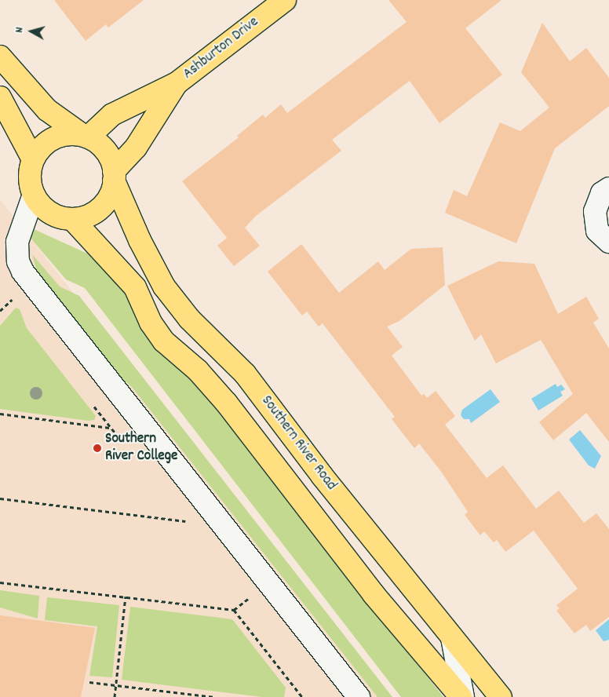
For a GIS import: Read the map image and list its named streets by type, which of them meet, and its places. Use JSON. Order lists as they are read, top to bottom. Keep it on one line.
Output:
{"streets":{"main road":["Ashburton Drive","Southern River Road"]},"crossings":[["Ashburton Drive","Southern River Road"]],"places":["Southern River College"],"north":"left"}
